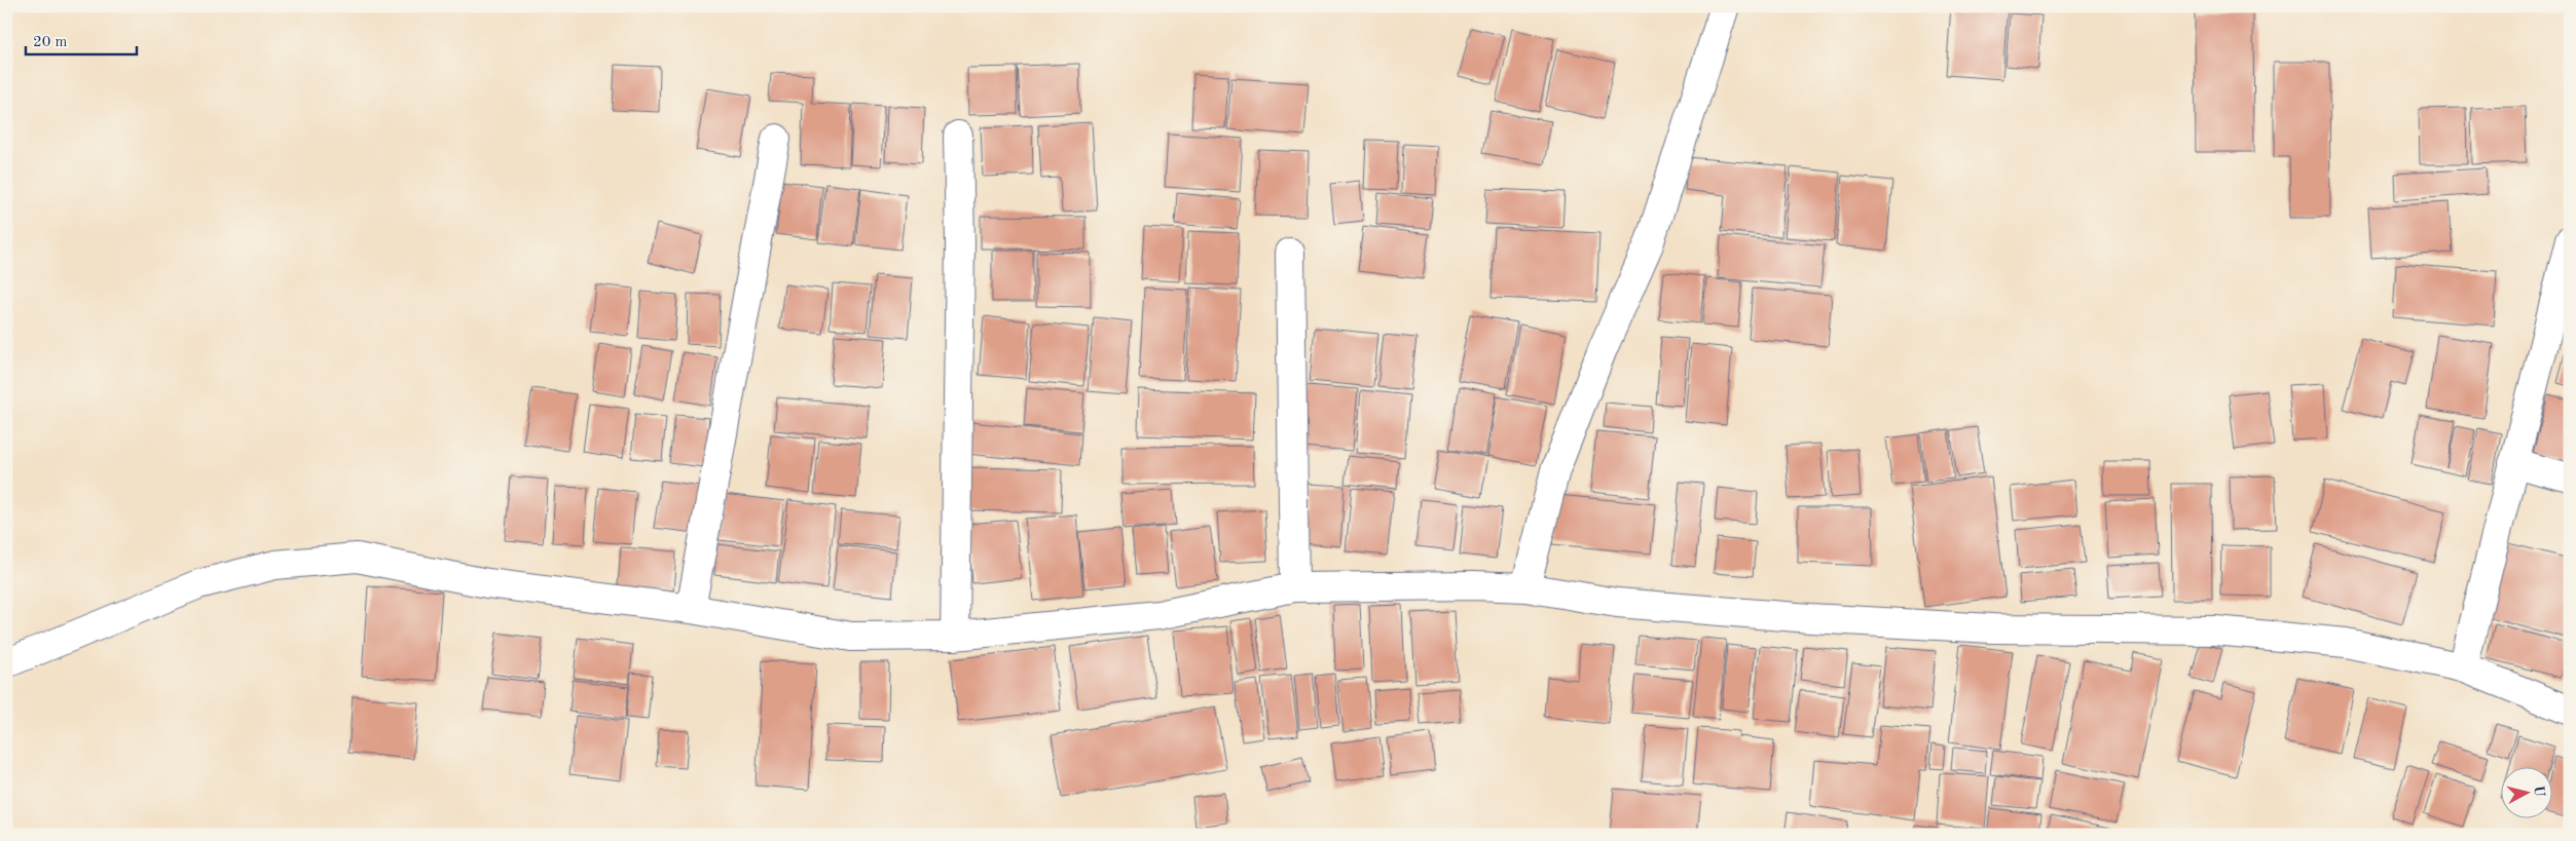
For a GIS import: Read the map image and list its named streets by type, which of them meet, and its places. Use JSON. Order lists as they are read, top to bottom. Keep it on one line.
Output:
{"scale_bar":"20 m","north":"right"}
